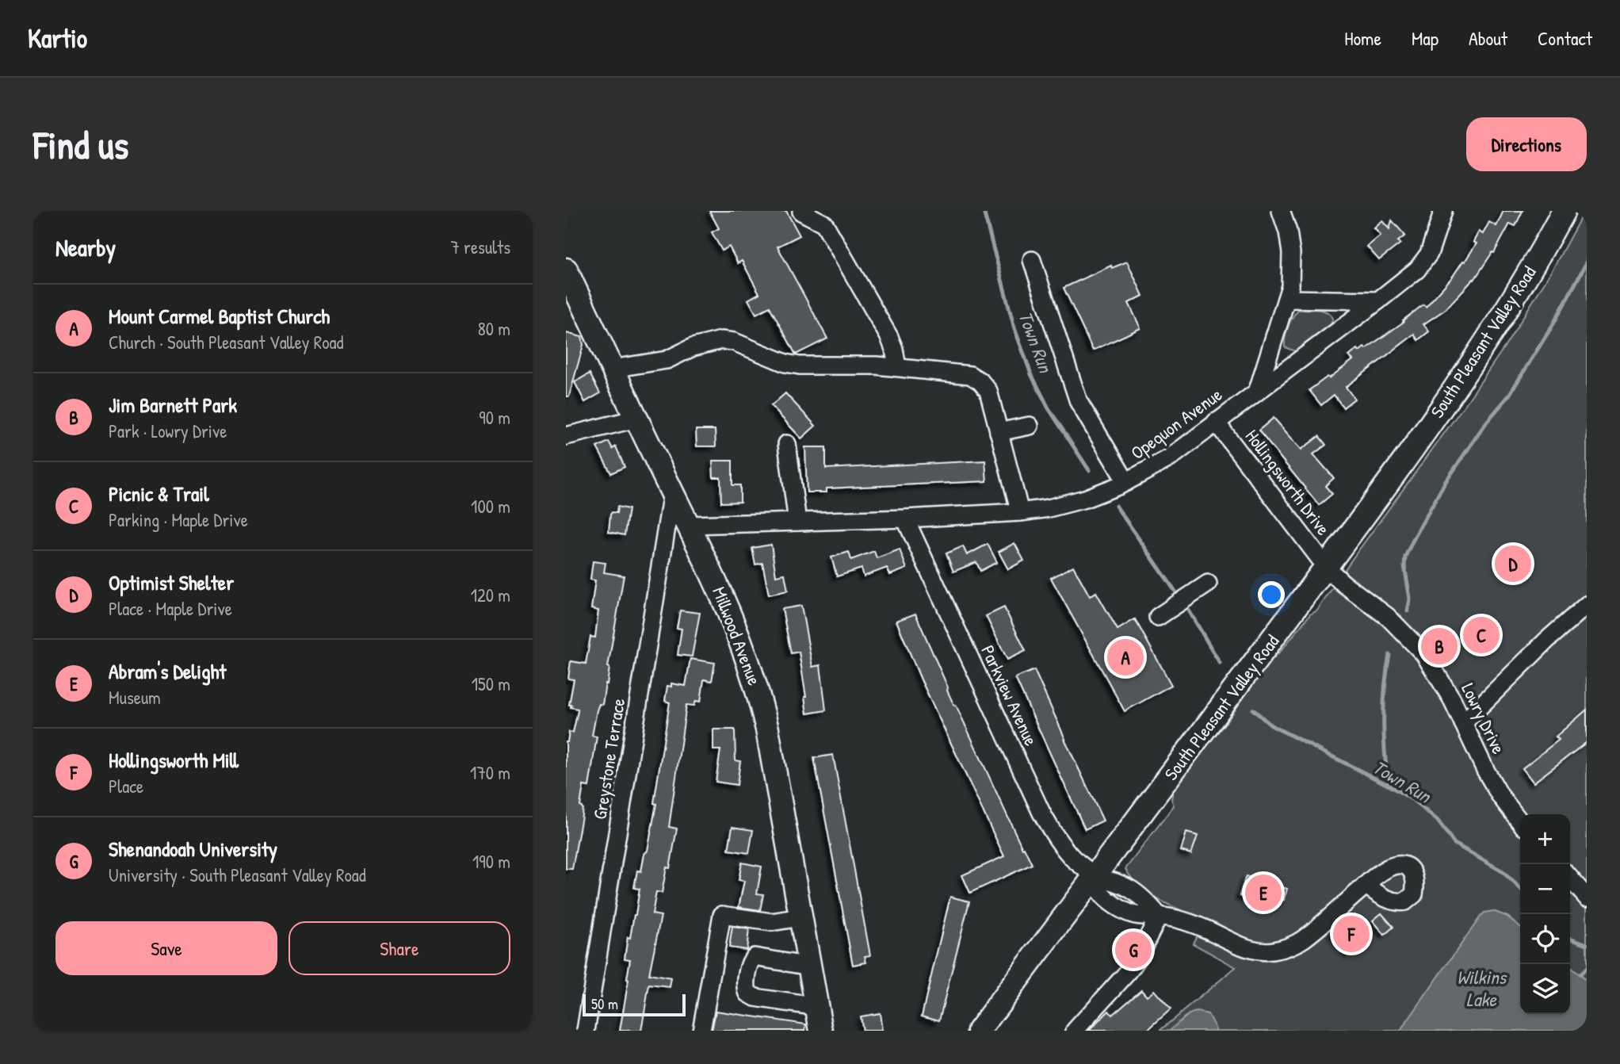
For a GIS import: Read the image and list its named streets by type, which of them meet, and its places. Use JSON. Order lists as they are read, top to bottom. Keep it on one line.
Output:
{"streets":{"main road":["South Pleasant Valley Road","Millwood Avenue"],"street":["Opequon Avenue","Hollingsworth Drive","Parkview Avenue","Lowry Drive","Greystone Terrace"]},"crossings":[["South Pleasant Valley Road","Hollingsworth Drive"],["South Pleasant Valley Road","Parkview Avenue"],["South Pleasant Valley Road","Lowry Drive"],["Opequon Avenue","Hollingsworth Drive"],["Opequon Avenue","Millwood Avenue"],["Opequon Avenue","Parkview Avenue"],["Hollingsworth Drive","Lowry Drive"],["Millwood Avenue","Greystone Terrace"]],"water":["Town Run","Wilkins Lake"],"scale_bar":"50 m","page":{"header":"Kartio","nav":["Home","Map","About","Contact"],"buttons":["Directions",["Save","Share"]],"title":"Find us","heading":["Nearby","7 results"],"list":[{"mark":"A","name":"Mount Carmel Baptist Church","note":"Church · South Pleasant Valley Road","value":"80 m"},{"mark":"B","name":"Jim Barnett Park","note":"Park · Lowry Drive","value":"90 m"},{"mark":"C","name":"Picnic & Trail","note":"Parking · Maple Drive","value":"100 m"},{"mark":"D","name":"Optimist Shelter","note":"Place · Maple Drive","value":"120 m"},{"mark":"E","name":"Abram's Delight","note":"Museum","value":"150 m"},{"mark":"F","name":"Hollingsworth Mill","note":"Place","value":"170 m"},{"mark":"G","name":"Shenandoah University","note":"University · South Pleasant Valley Road","value":"190 m"}],"pins":["D","C","B","A","E","F","G"],"map_buttons":["+","−"],"scale":"50 m"}}
